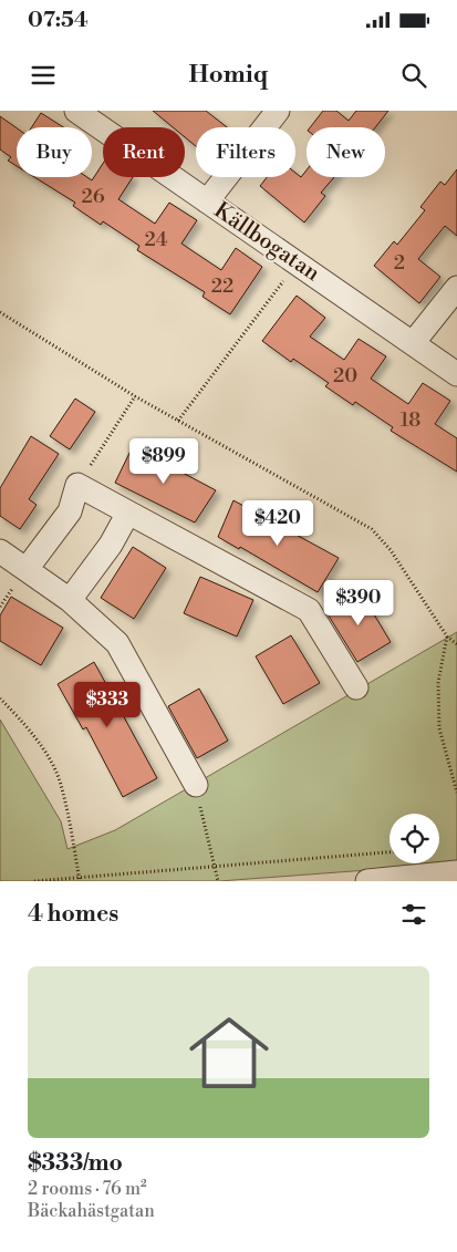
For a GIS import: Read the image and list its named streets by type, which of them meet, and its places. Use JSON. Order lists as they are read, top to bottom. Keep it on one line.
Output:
{"streets":{"street":["Källbogatan"]},"house_numbers":["26","24","2","22","20","18"],"page":{"status":"07:54","header":"Homiq","chip":["Buy","Rent","Filters","New"],"price":["$899","$420","$390","$333"],"heading":"4 homes","list":[{"name":"$333/mo","note":"2 rooms · 76 m² · Bäckahästgatan"}]}}
